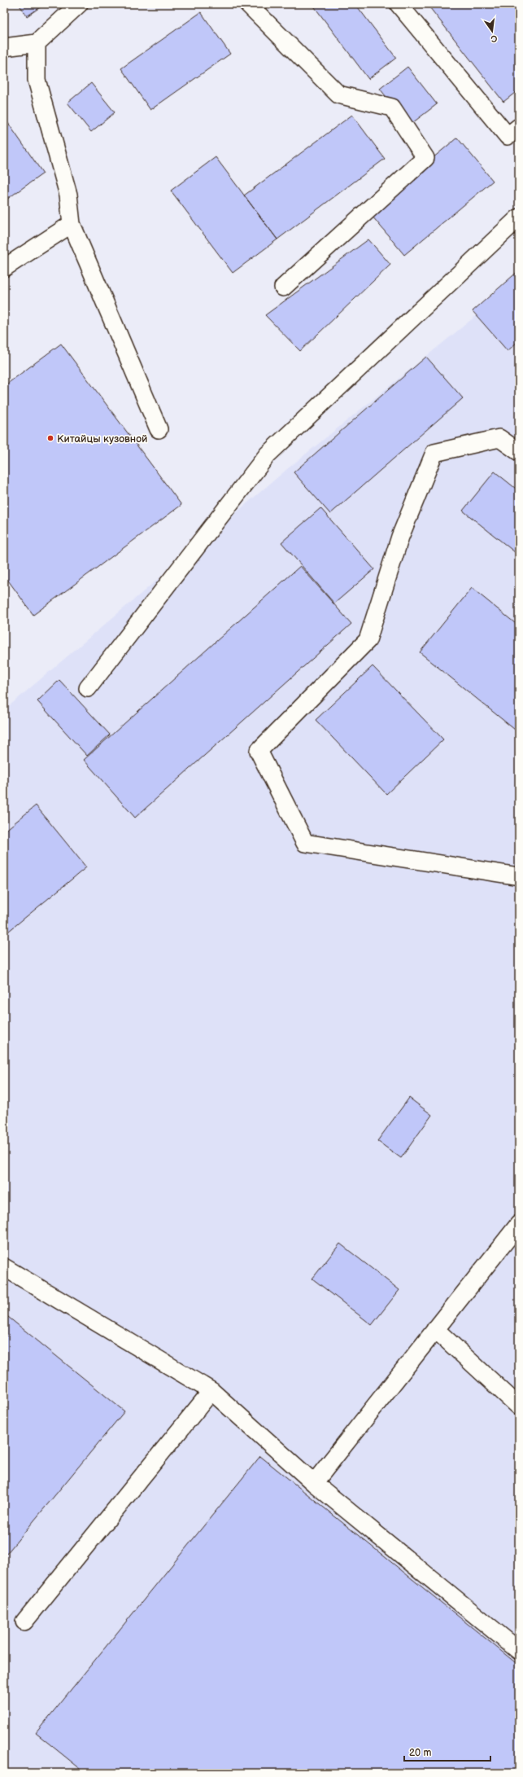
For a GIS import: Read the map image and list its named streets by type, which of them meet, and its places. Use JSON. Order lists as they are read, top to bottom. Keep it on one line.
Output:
{"places":["Китайцы кузовной"],"scale_bar":"20 m","north":"bottom"}
